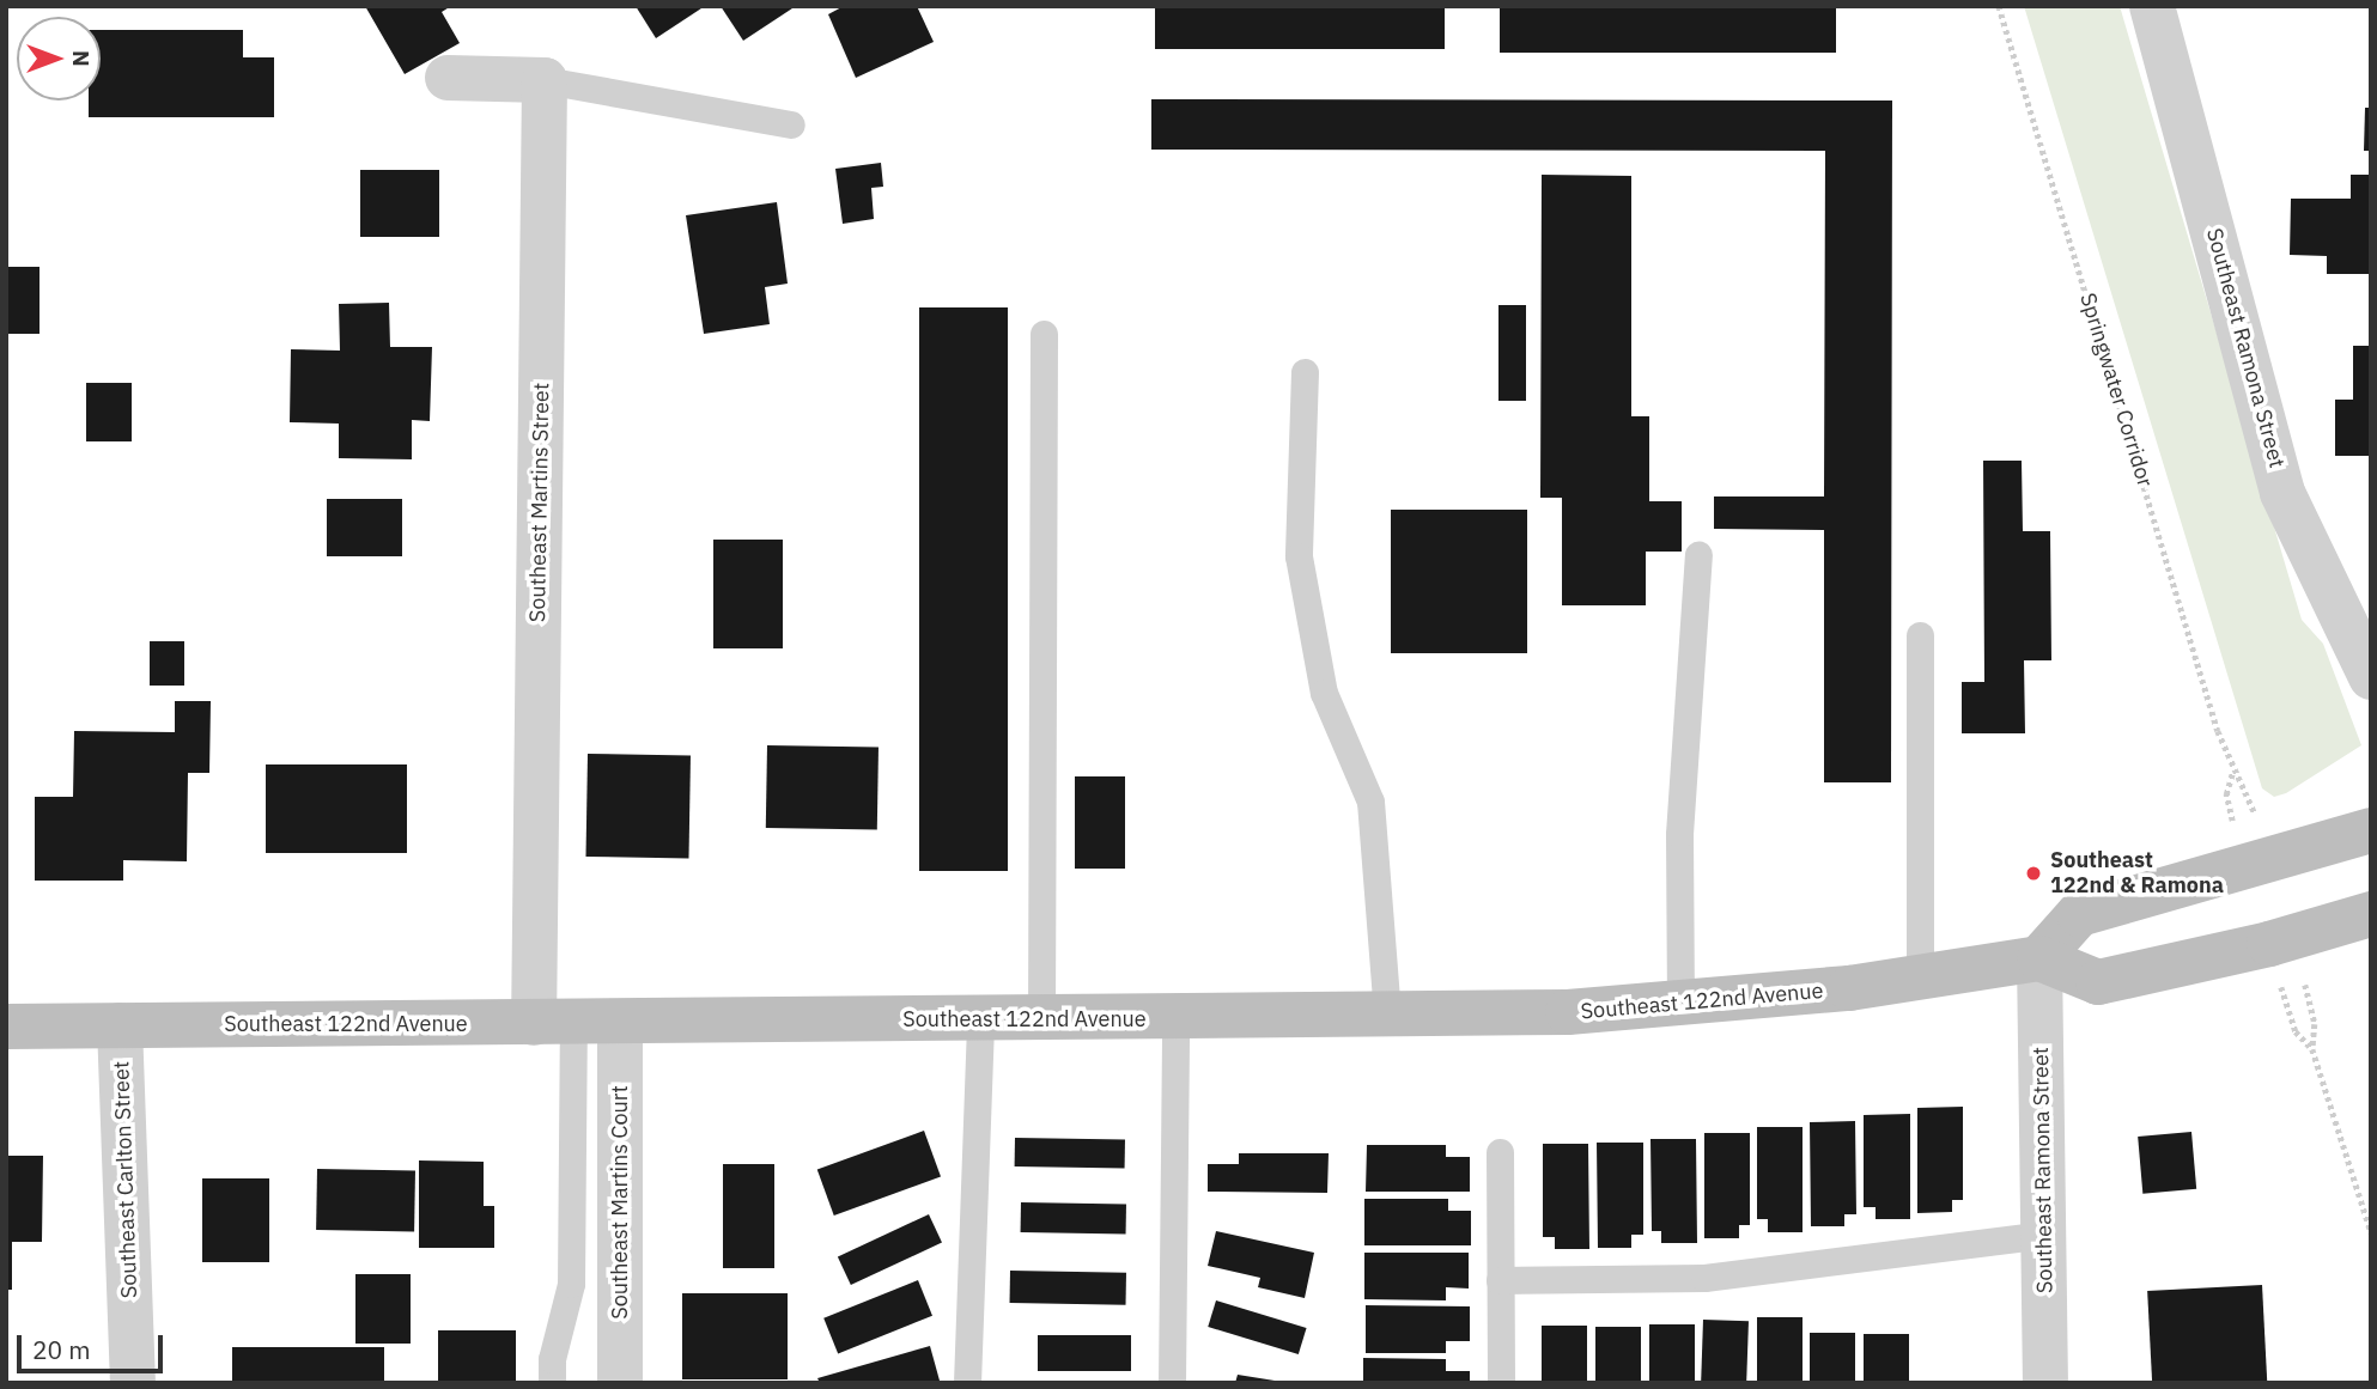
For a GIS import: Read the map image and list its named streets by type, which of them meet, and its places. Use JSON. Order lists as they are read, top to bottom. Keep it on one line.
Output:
{"streets":{"main road":["Southeast 122nd Avenue"],"street":["Southeast Ramona Street","Southeast Martins Street","Southeast Carlton Street","Southeast Martins Court"],"path":["Springwater Corridor"]},"crossings":[["Southeast Ramona Street","Southeast 122nd Avenue"],["Southeast Martins Street","Southeast 122nd Avenue"],["Southeast 122nd Avenue","Southeast Carlton Street"],["Southeast 122nd Avenue","Southeast Martins Court"]],"places":["Southeast 122nd & Ramona"],"scale_bar":"20 m","north":"right"}
